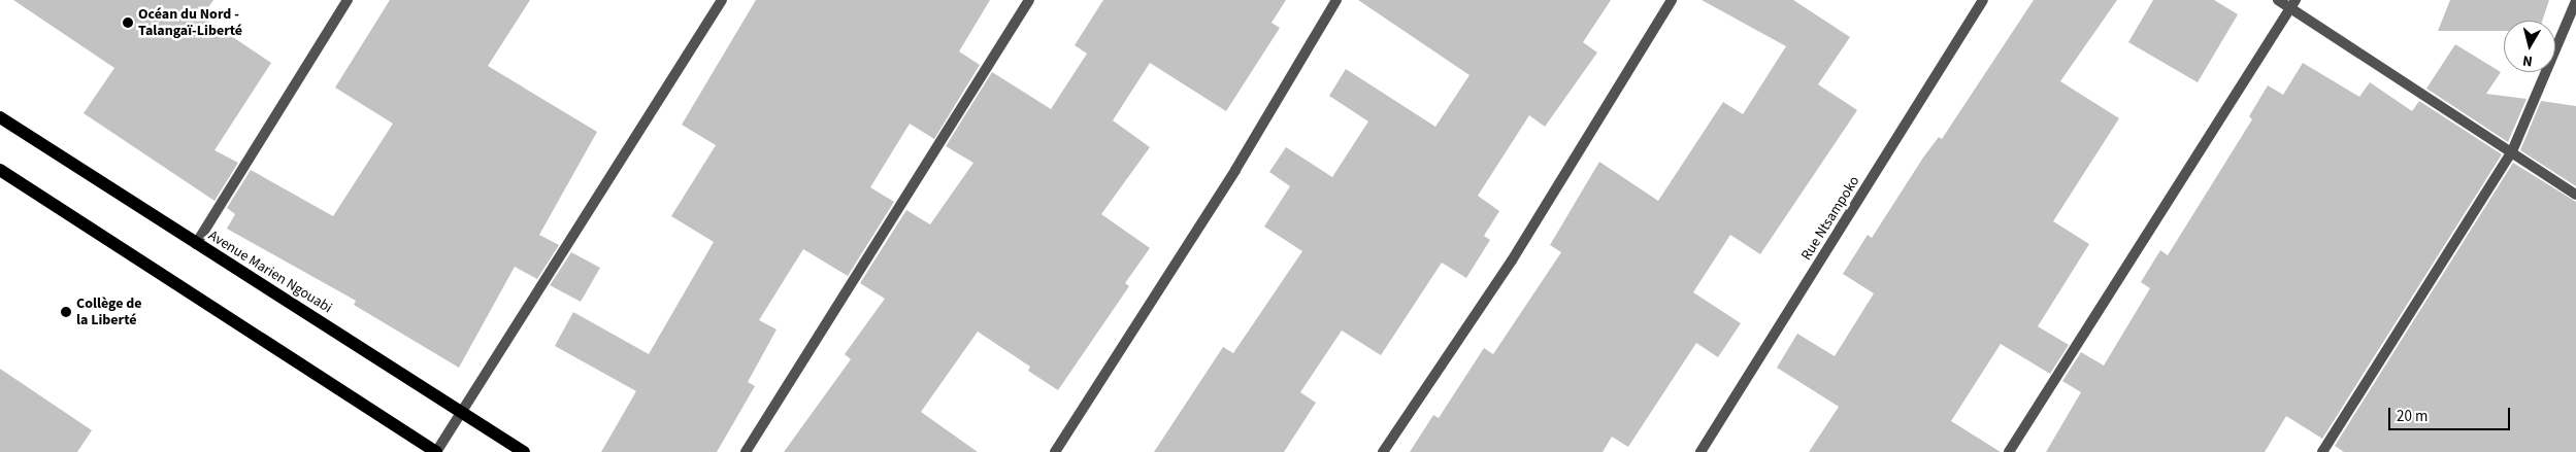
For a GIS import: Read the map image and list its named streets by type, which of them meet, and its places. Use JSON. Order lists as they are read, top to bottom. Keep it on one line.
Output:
{"streets":{"main road":["Avenue Marien Ngouabi"],"street":["Rue Ntsampoko"]},"places":["Océan du Nord - Talangaï-Liberté","Collège de la Liberté"],"scale_bar":"20 m","north":"bottom"}
